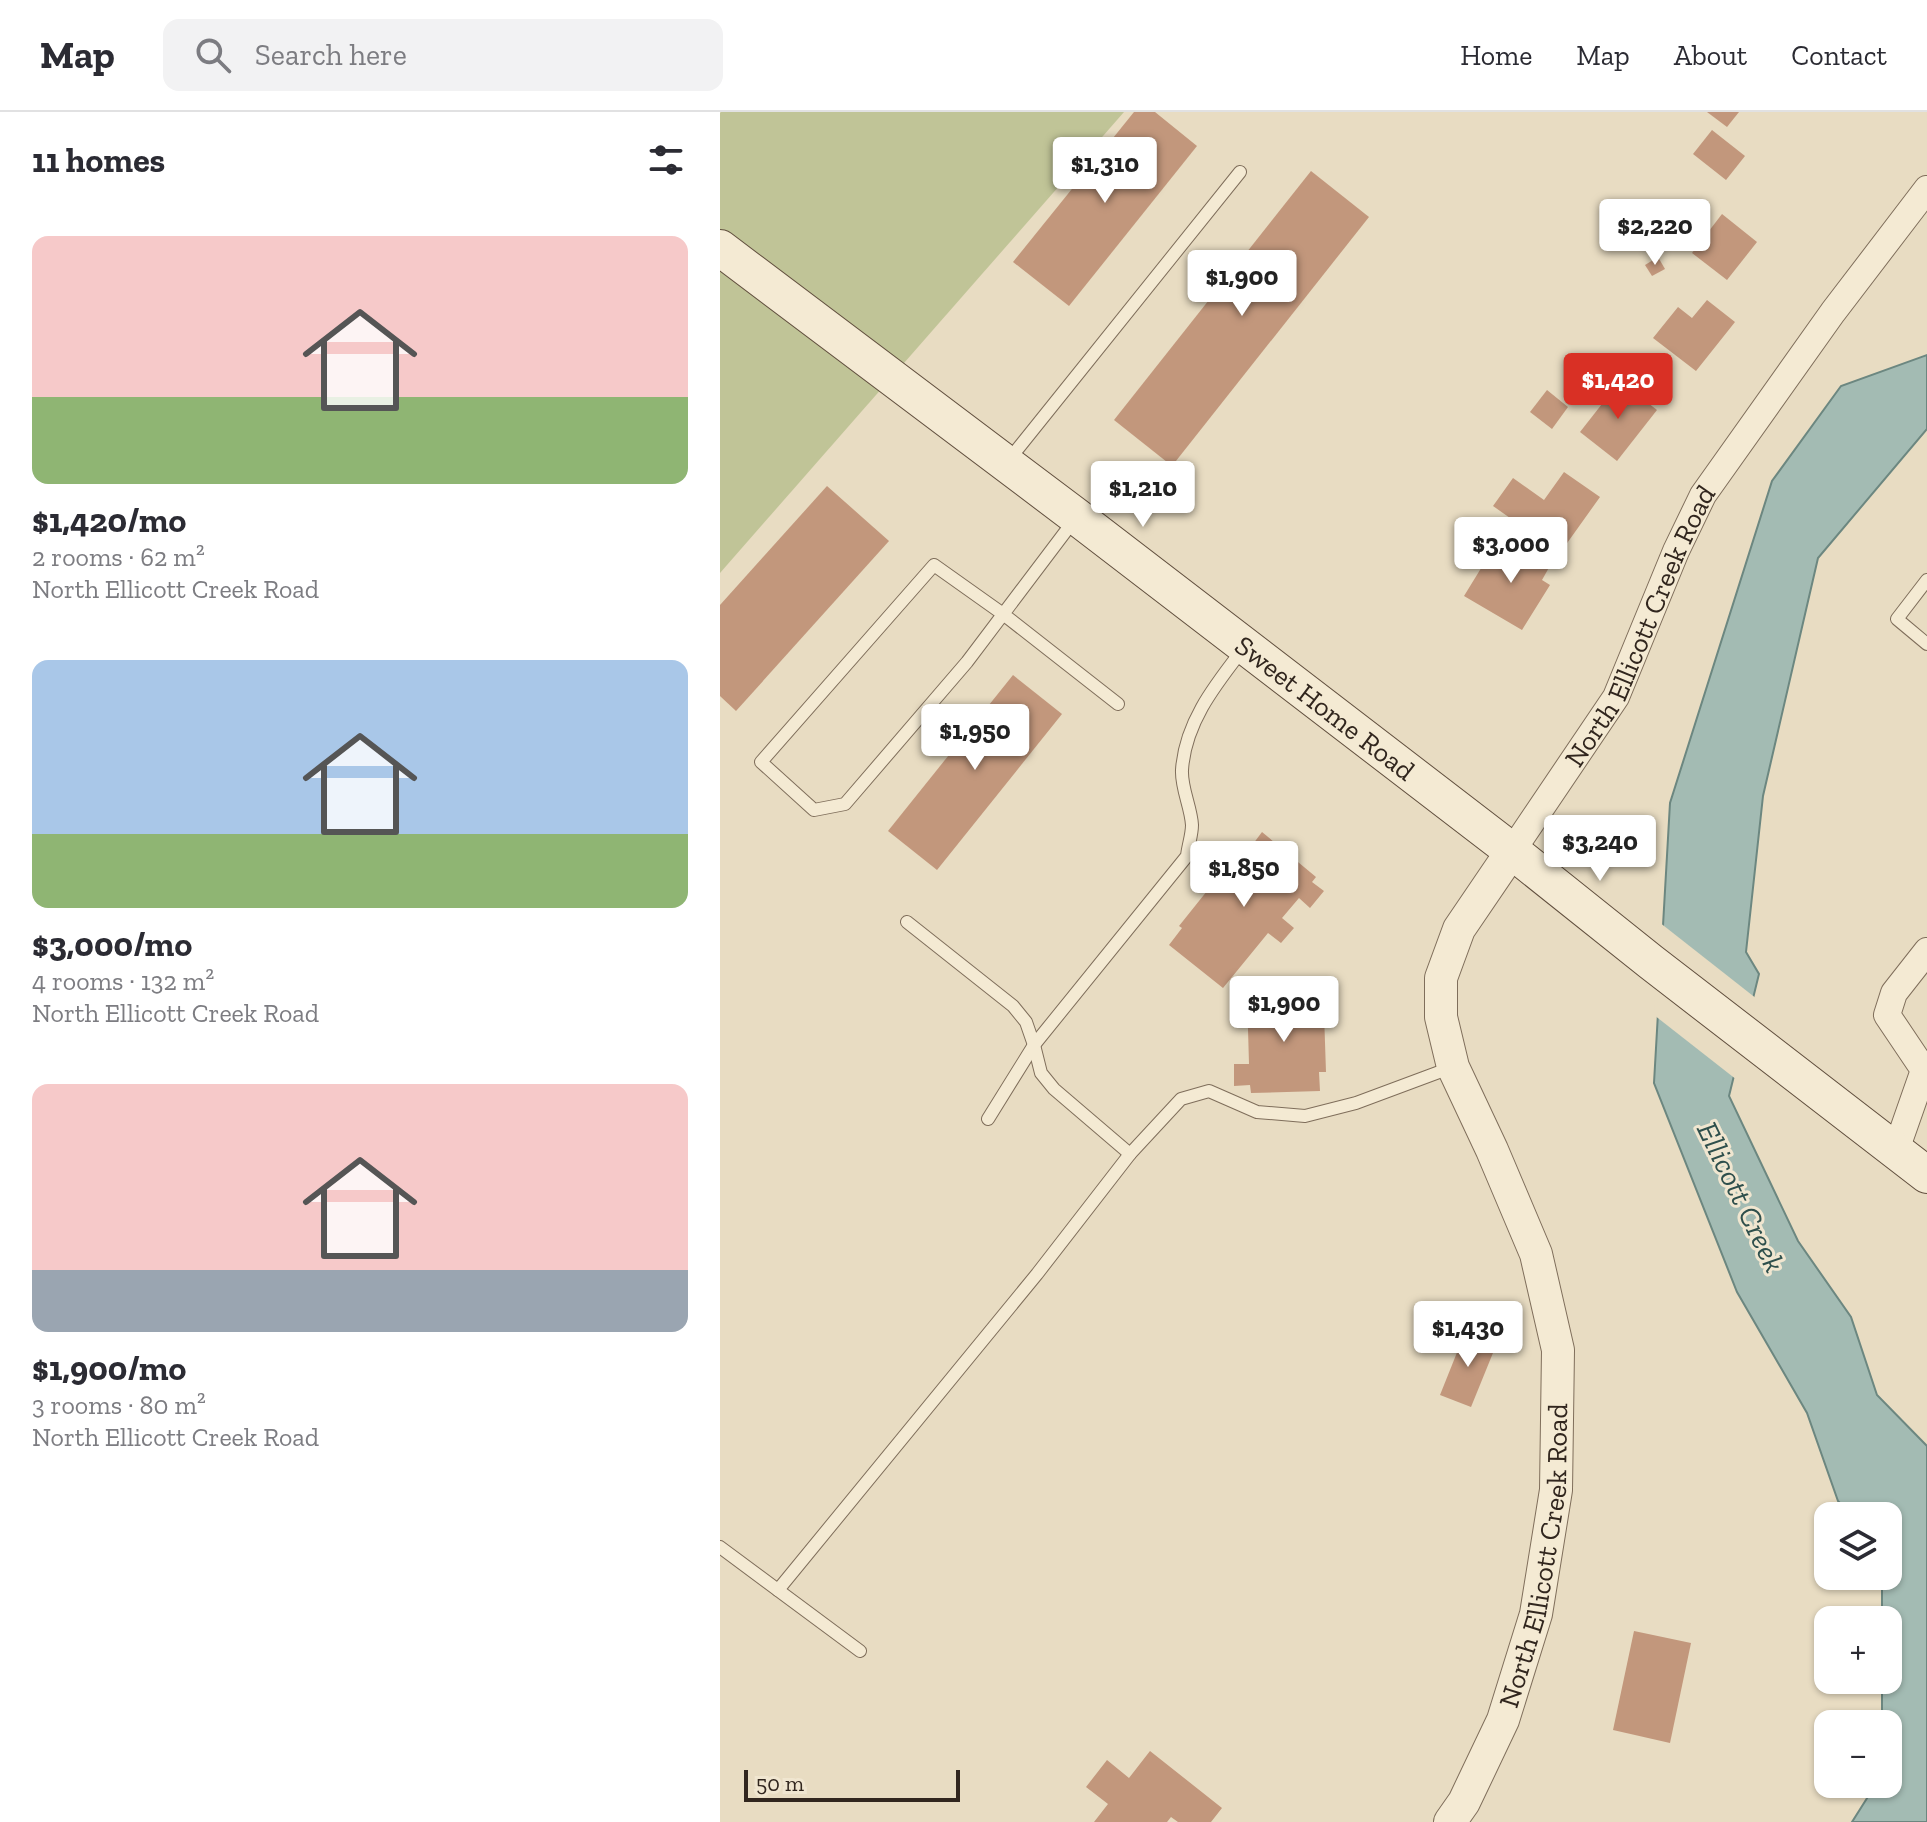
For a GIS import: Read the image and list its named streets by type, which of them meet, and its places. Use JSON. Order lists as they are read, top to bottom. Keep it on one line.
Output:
{"streets":{"main road":["Sweet Home Road"],"street":["North Ellicott Creek Road"]},"crossings":[["North Ellicott Creek Road","Sweet Home Road"]],"water":["Ellicott Creek"],"scale_bar":"50 m","page":{"header":"Map","search":"Search here","nav":["Home","Map","About","Contact"],"heading":"11 homes","price":["$1,310","$2,220","$1,900","$1,420","$1,210","$3,000","$1,950","$3,240","$1,850","$1,900","$1,430"],"list":[{"name":"$1,420/mo","note":"2 rooms · 62 m² · North Ellicott Creek Road"},{"name":"$3,000/mo","note":"4 rooms · 132 m² · North Ellicott Creek Road"},{"name":"$1,900/mo","note":"3 rooms · 80 m² · North Ellicott Creek Road"}],"map_buttons":["+","−"],"scale":"50 m"}}
